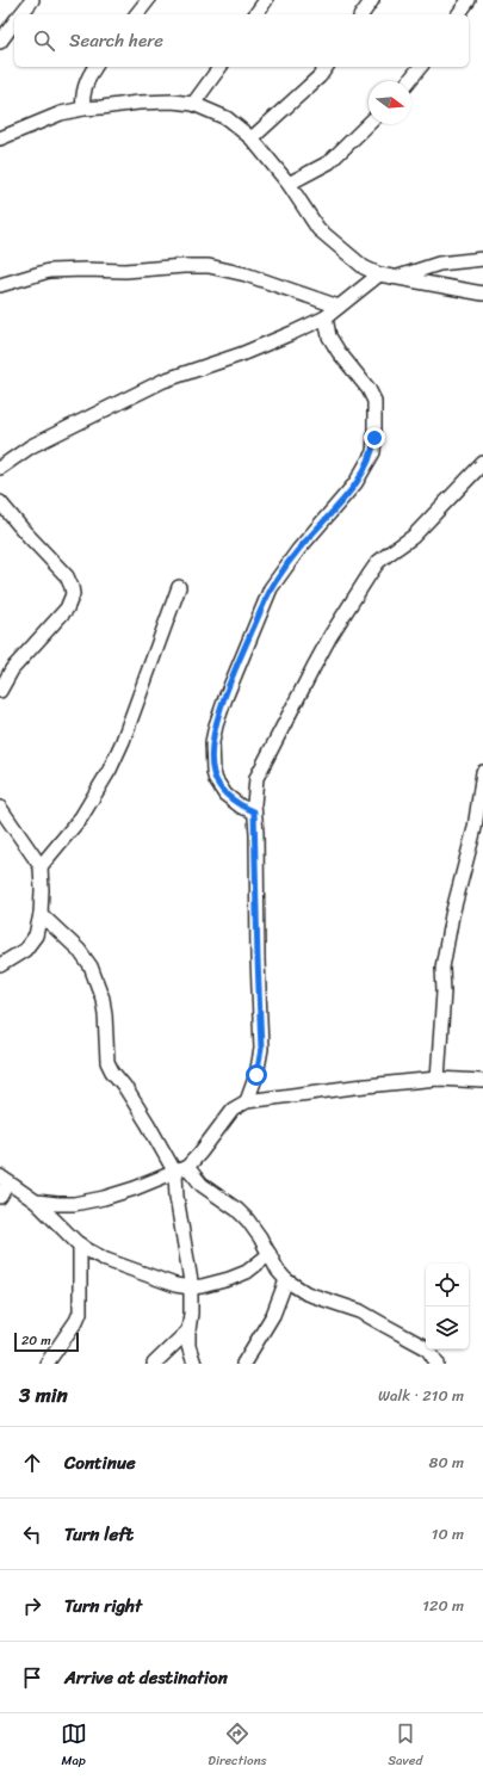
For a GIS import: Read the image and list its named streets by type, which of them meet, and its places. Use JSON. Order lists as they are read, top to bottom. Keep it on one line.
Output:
{"scale_bar":"20 m","north":"right","page":{"search":"Search here","scale":"20 m","heading":["3 min","Walk · 210 m"],"list":[["Continue","80 m"],["Turn left","10 m"],["Turn right","120 m"],"Arrive at destination"],"nav":["Map","Directions","Saved"]}}
